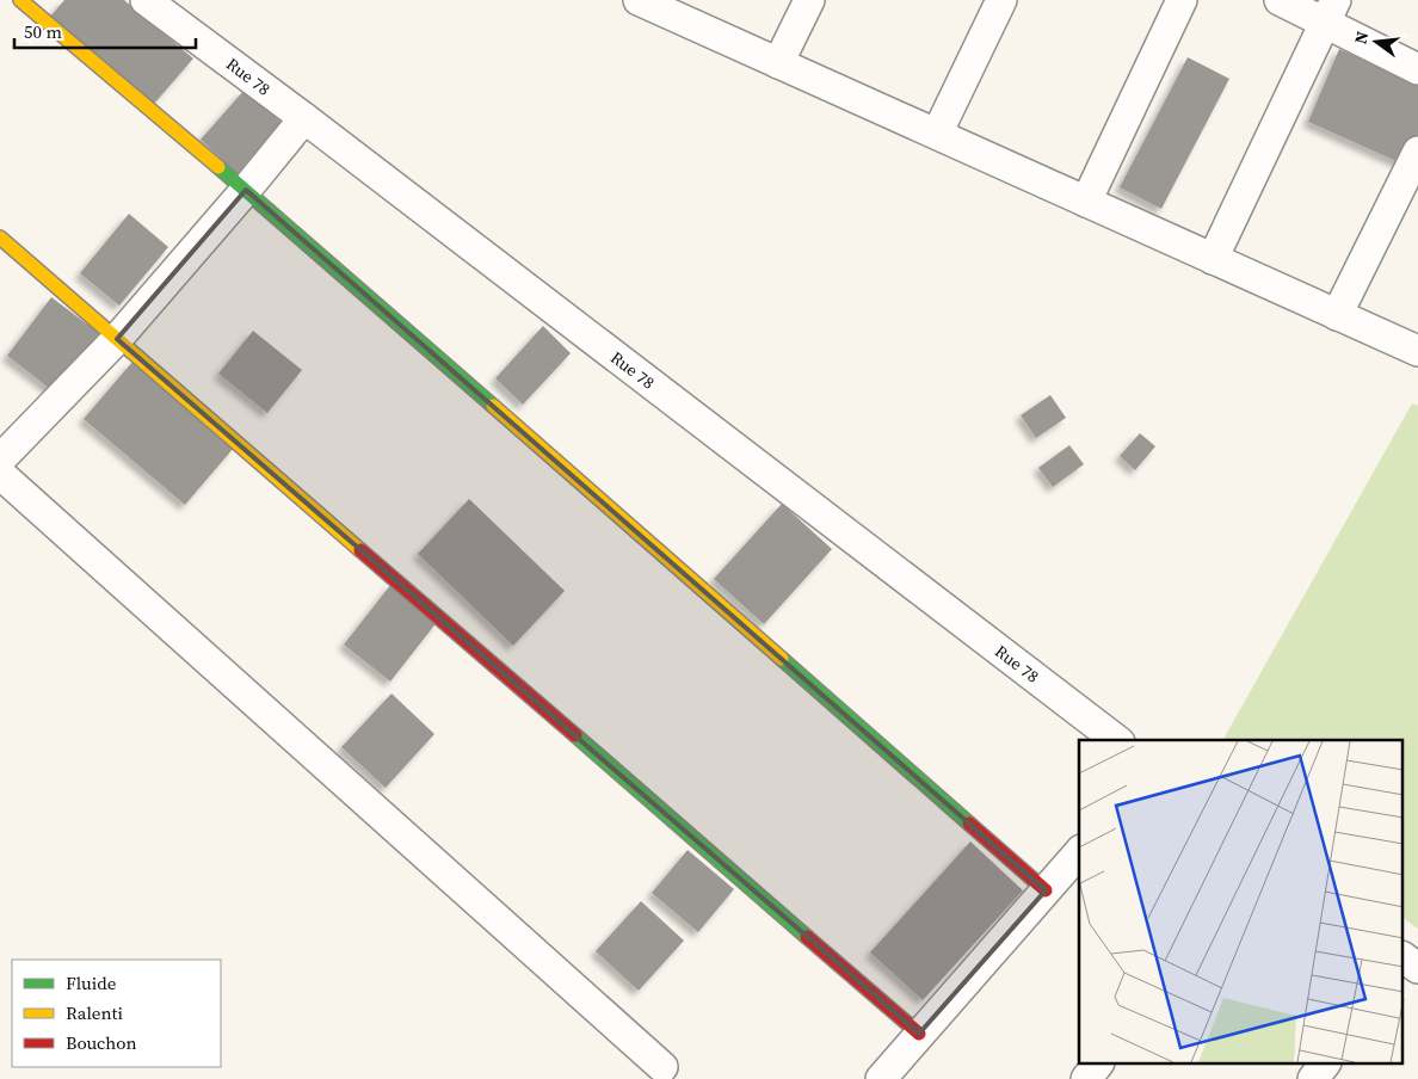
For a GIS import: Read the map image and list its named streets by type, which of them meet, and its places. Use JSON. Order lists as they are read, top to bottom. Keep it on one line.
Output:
{"streets":{"street":["Rue 78"]},"legend":["Fluide","Ralenti","Bouchon"],"scale_bar":"50 m","north":"left"}
